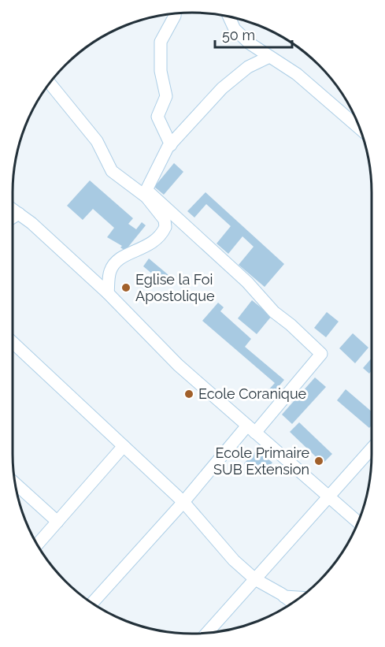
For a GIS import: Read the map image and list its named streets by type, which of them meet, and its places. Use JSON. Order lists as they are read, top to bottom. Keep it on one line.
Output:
{"places":["Eglise la Foi Apostolique","Ecole Coranique","Ecole Primaire SUB Extension"],"scale_bar":"50 m"}
